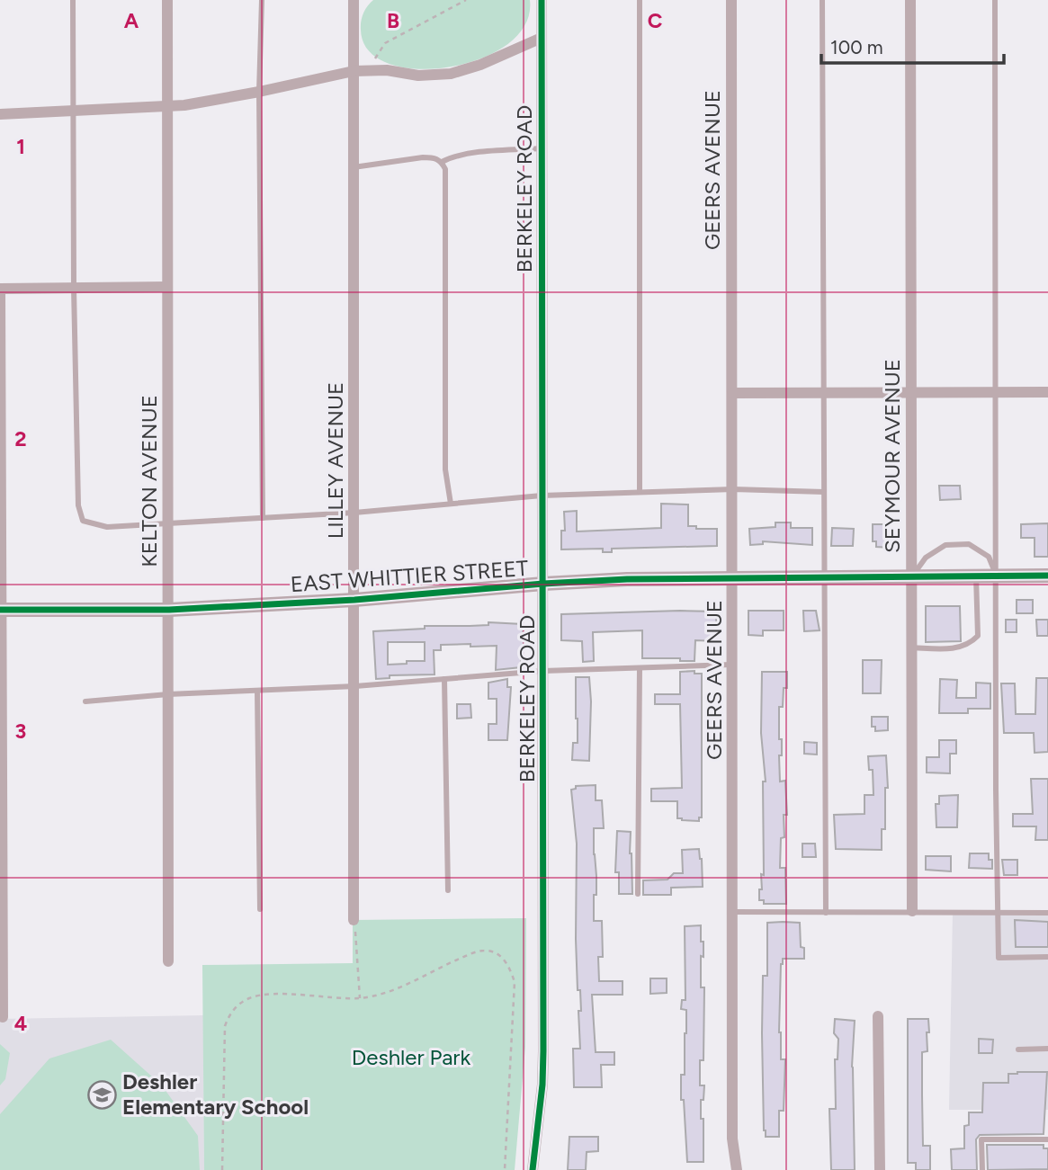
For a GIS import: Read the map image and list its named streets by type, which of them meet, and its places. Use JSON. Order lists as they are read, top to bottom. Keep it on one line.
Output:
{"streets":{"street":["GEERS AVENUE","BERKELEY ROAD","SEYMOUR AVENUE","LILLEY AVENUE","KELTON AVENUE","EAST WHITTIER STREET"]},"crossings":[["GEERS AVENUE","EAST WHITTIER STREET"],["BERKELEY ROAD","EAST WHITTIER STREET"],["SEYMOUR AVENUE","EAST WHITTIER STREET"],["LILLEY AVENUE","EAST WHITTIER STREET"],["KELTON AVENUE","EAST WHITTIER STREET"]],"parks":["Deshler Park"],"places":{"school or university":["Deshler Elementary School"]},"scale_bar":"100 m","grid":{"columns":["A","B","C"],"rows":["1","2","3","4"]}}
